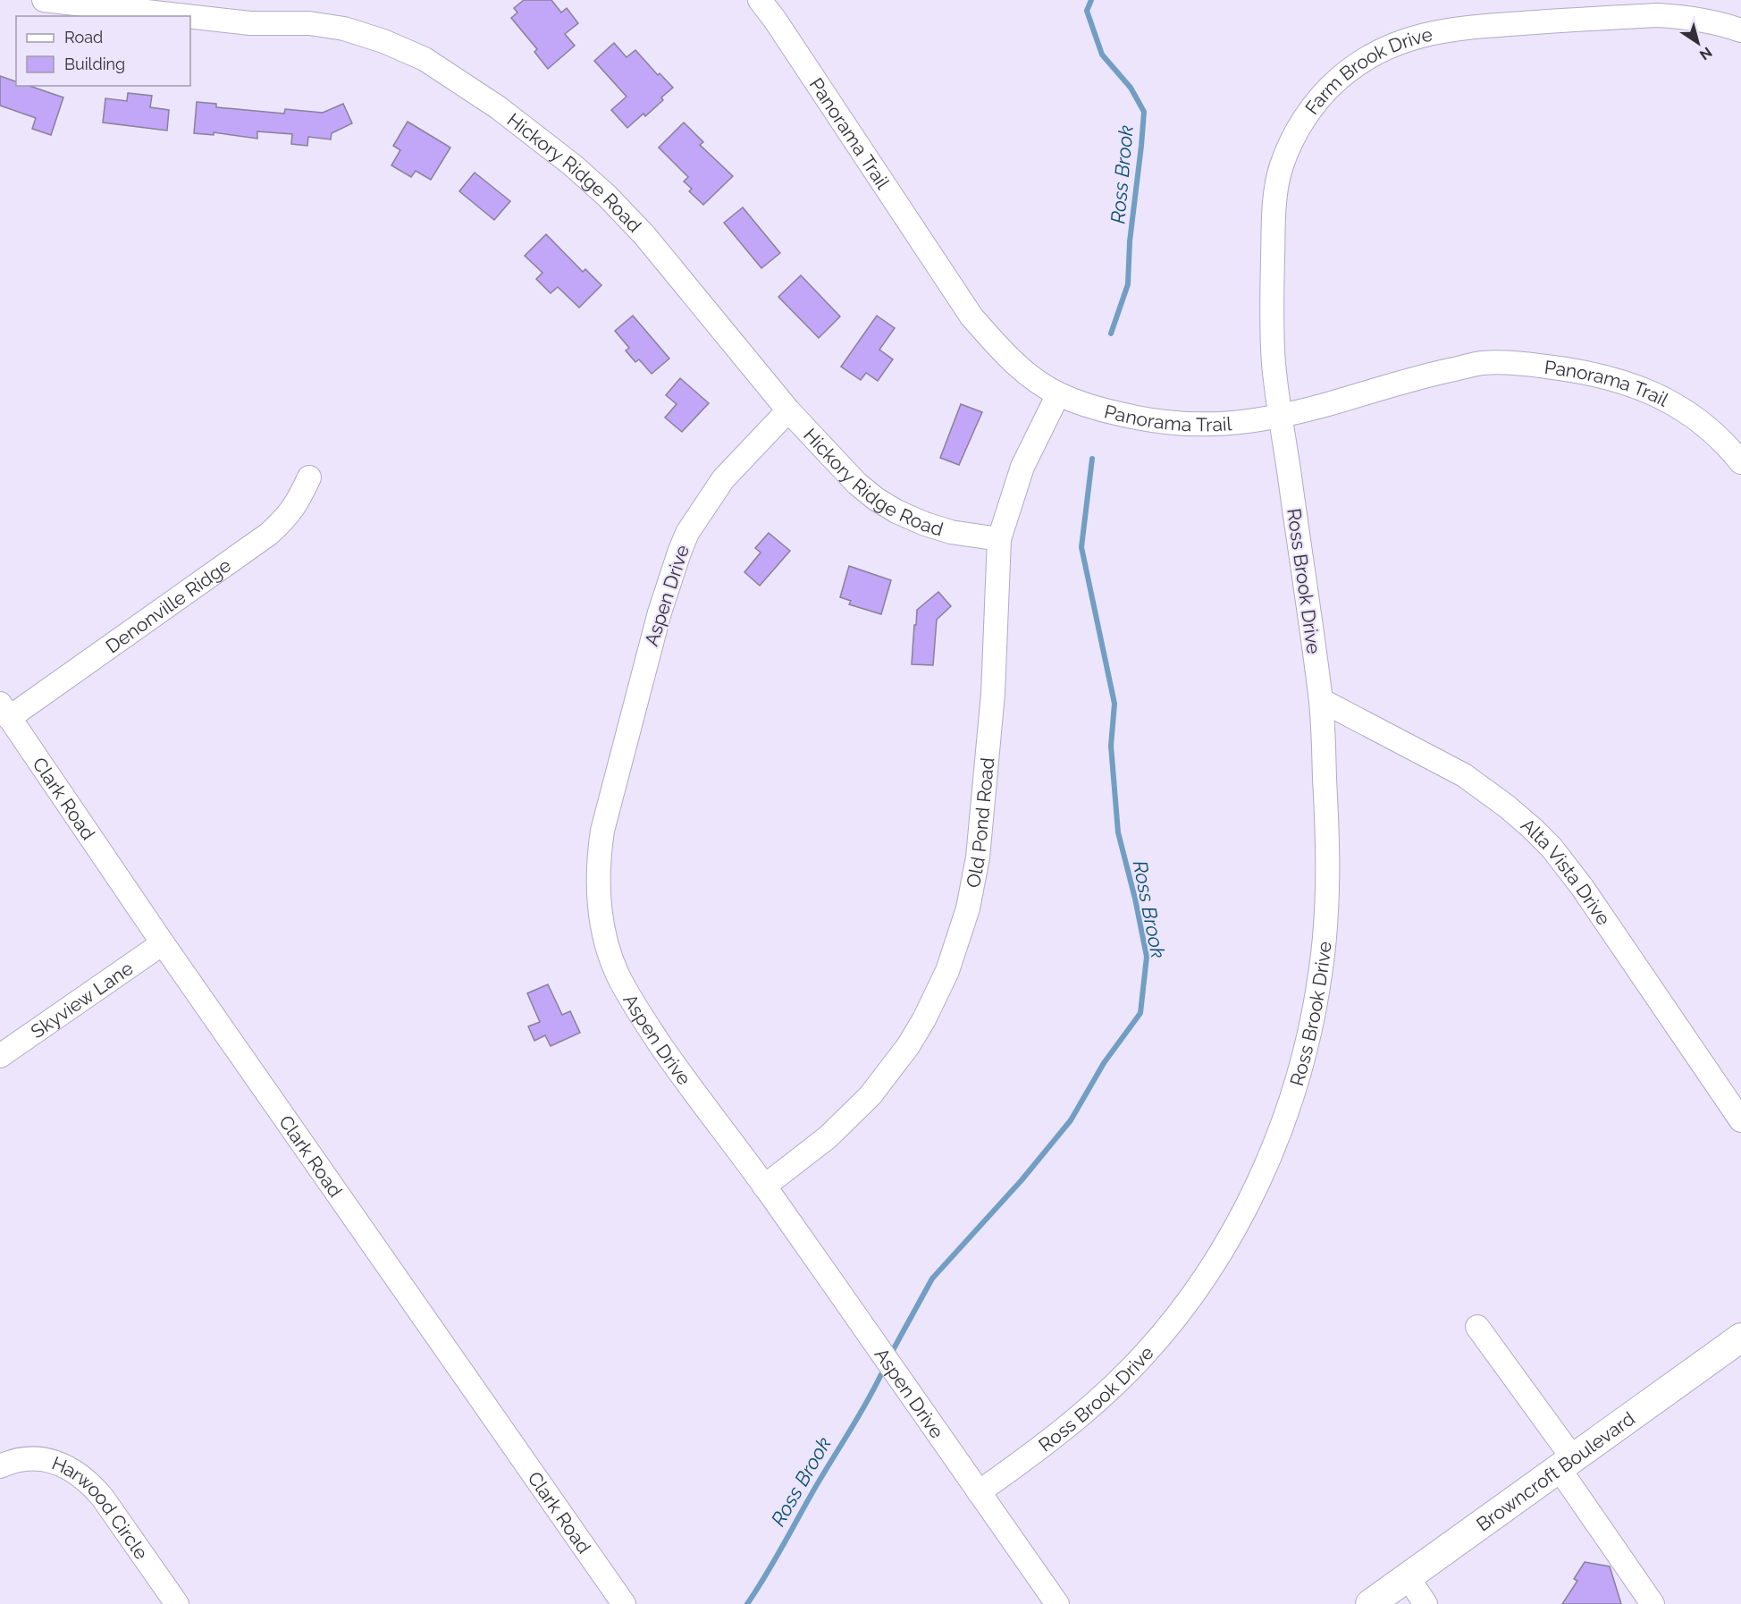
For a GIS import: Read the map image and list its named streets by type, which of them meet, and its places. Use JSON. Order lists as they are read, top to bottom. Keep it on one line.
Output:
{"streets":{"main road":["Browncroft Boulevard"],"street":["Farm Brook Drive","Panorama Trail","Hickory Ridge Road","Ross Brook Drive","Aspen Drive","Denonville Ridge","Clark Road","Old Pond Road","Alta Vista Drive","Skyview Lane","Harwood Circle"]},"crossings":[["Farm Brook Drive","Panorama Trail"],["Farm Brook Drive","Ross Brook Drive"],["Panorama Trail","Ross Brook Drive"],["Panorama Trail","Old Pond Road"],["Hickory Ridge Road","Aspen Drive"],["Hickory Ridge Road","Old Pond Road"],["Ross Brook Drive","Aspen Drive"],["Ross Brook Drive","Alta Vista Drive"],["Aspen Drive","Old Pond Road"],["Denonville Ridge","Clark Road"],["Clark Road","Skyview Lane"]],"water":["Ross Brook"],"legend":["Road","Building"],"north":"bottom right"}
